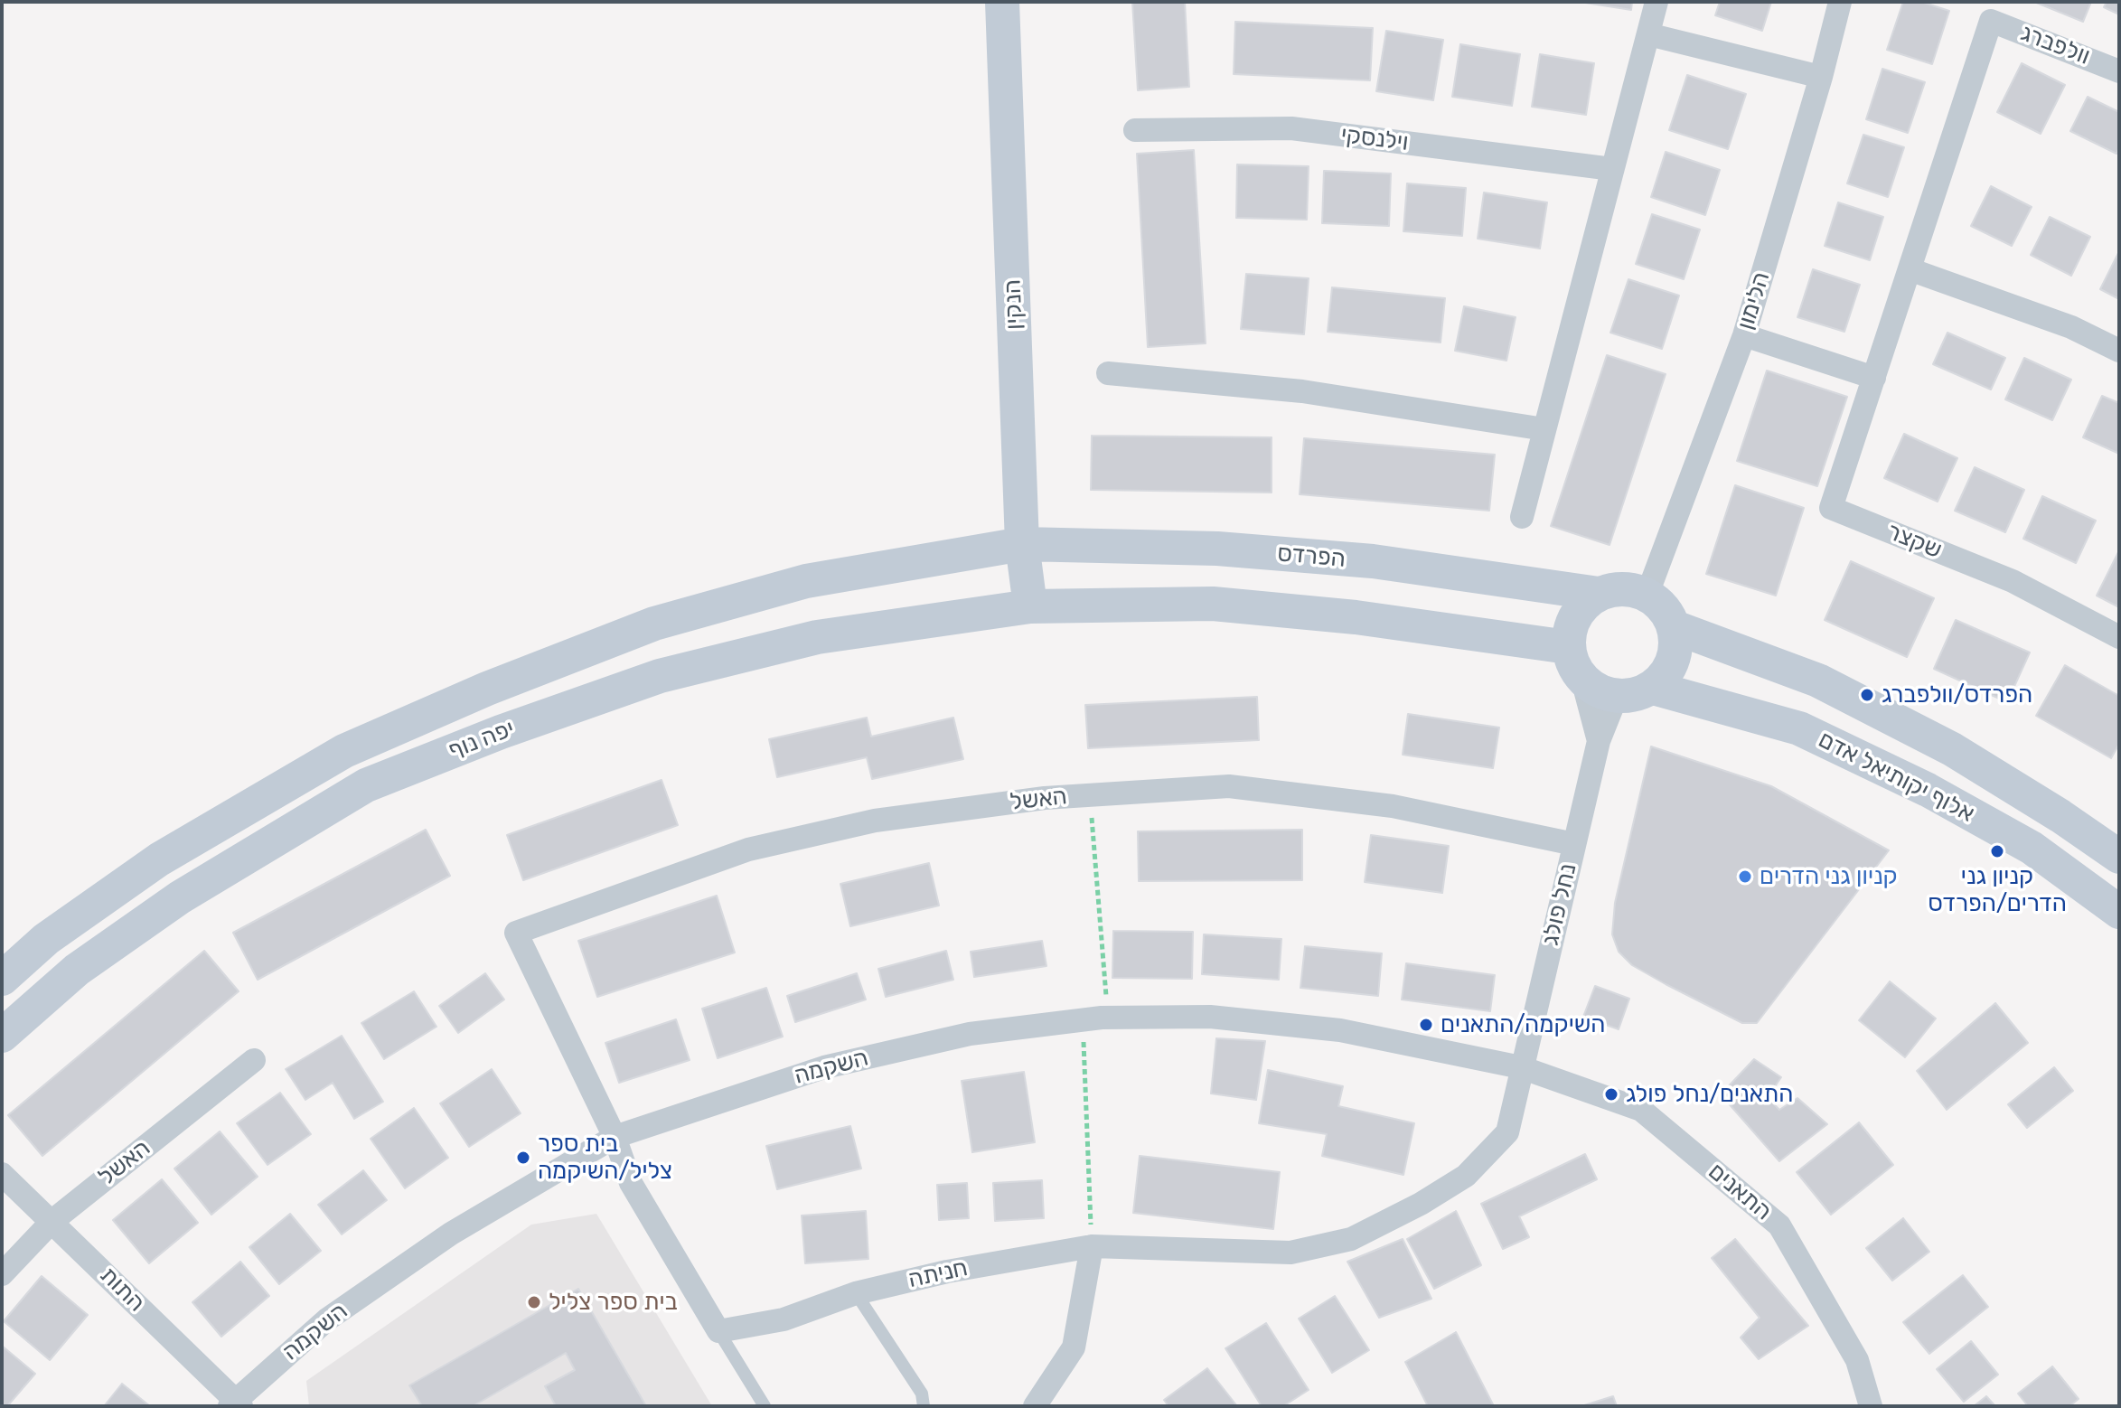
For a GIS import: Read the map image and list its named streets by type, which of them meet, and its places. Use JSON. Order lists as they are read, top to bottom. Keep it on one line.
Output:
{"streets":{"street":["וולפברג","וילנסקי","הלימון","הנקין","שקצר","הפרדס","יפה נוף","אלוף יקותיאל אדם","האשל","נחל פולג","השקמה","התאנים","חניתה","התות"]},"crossings":[["וולפברג","שקצר"],["הלימון","הפרדס"],["הלימון","אלוף יקותיאל אדם"],["הלימון","נחל פולג"],["הנקין","הפרדס"],["הנקין","יפה נוף"],["הפרדס","יפה נוף"],["הפרדס","אלוף יקותיאל אדם"],["הפרדס","נחל פולג"],["אלוף יקותיאל אדם","נחל פולג"],["האשל","נחל פולג"],["האשל","השקמה"],["האשל","התות"],["נחל פולג","השקמה"],["נחל פולג","התאנים"],["נחל פולג","חניתה"],["השקמה","התאנים"],["השקמה","חניתה"],["השקמה","התות"],["התאנים","חניתה"]],"places":["הפרדס/וולפברג","קניון גני הדרים/הפרדס","קניון גני הדרים","השיקמה/התאנים","התאנים/נחל פולג","בית ספר צליל/השיקמה","בית ספר צליל"]}
